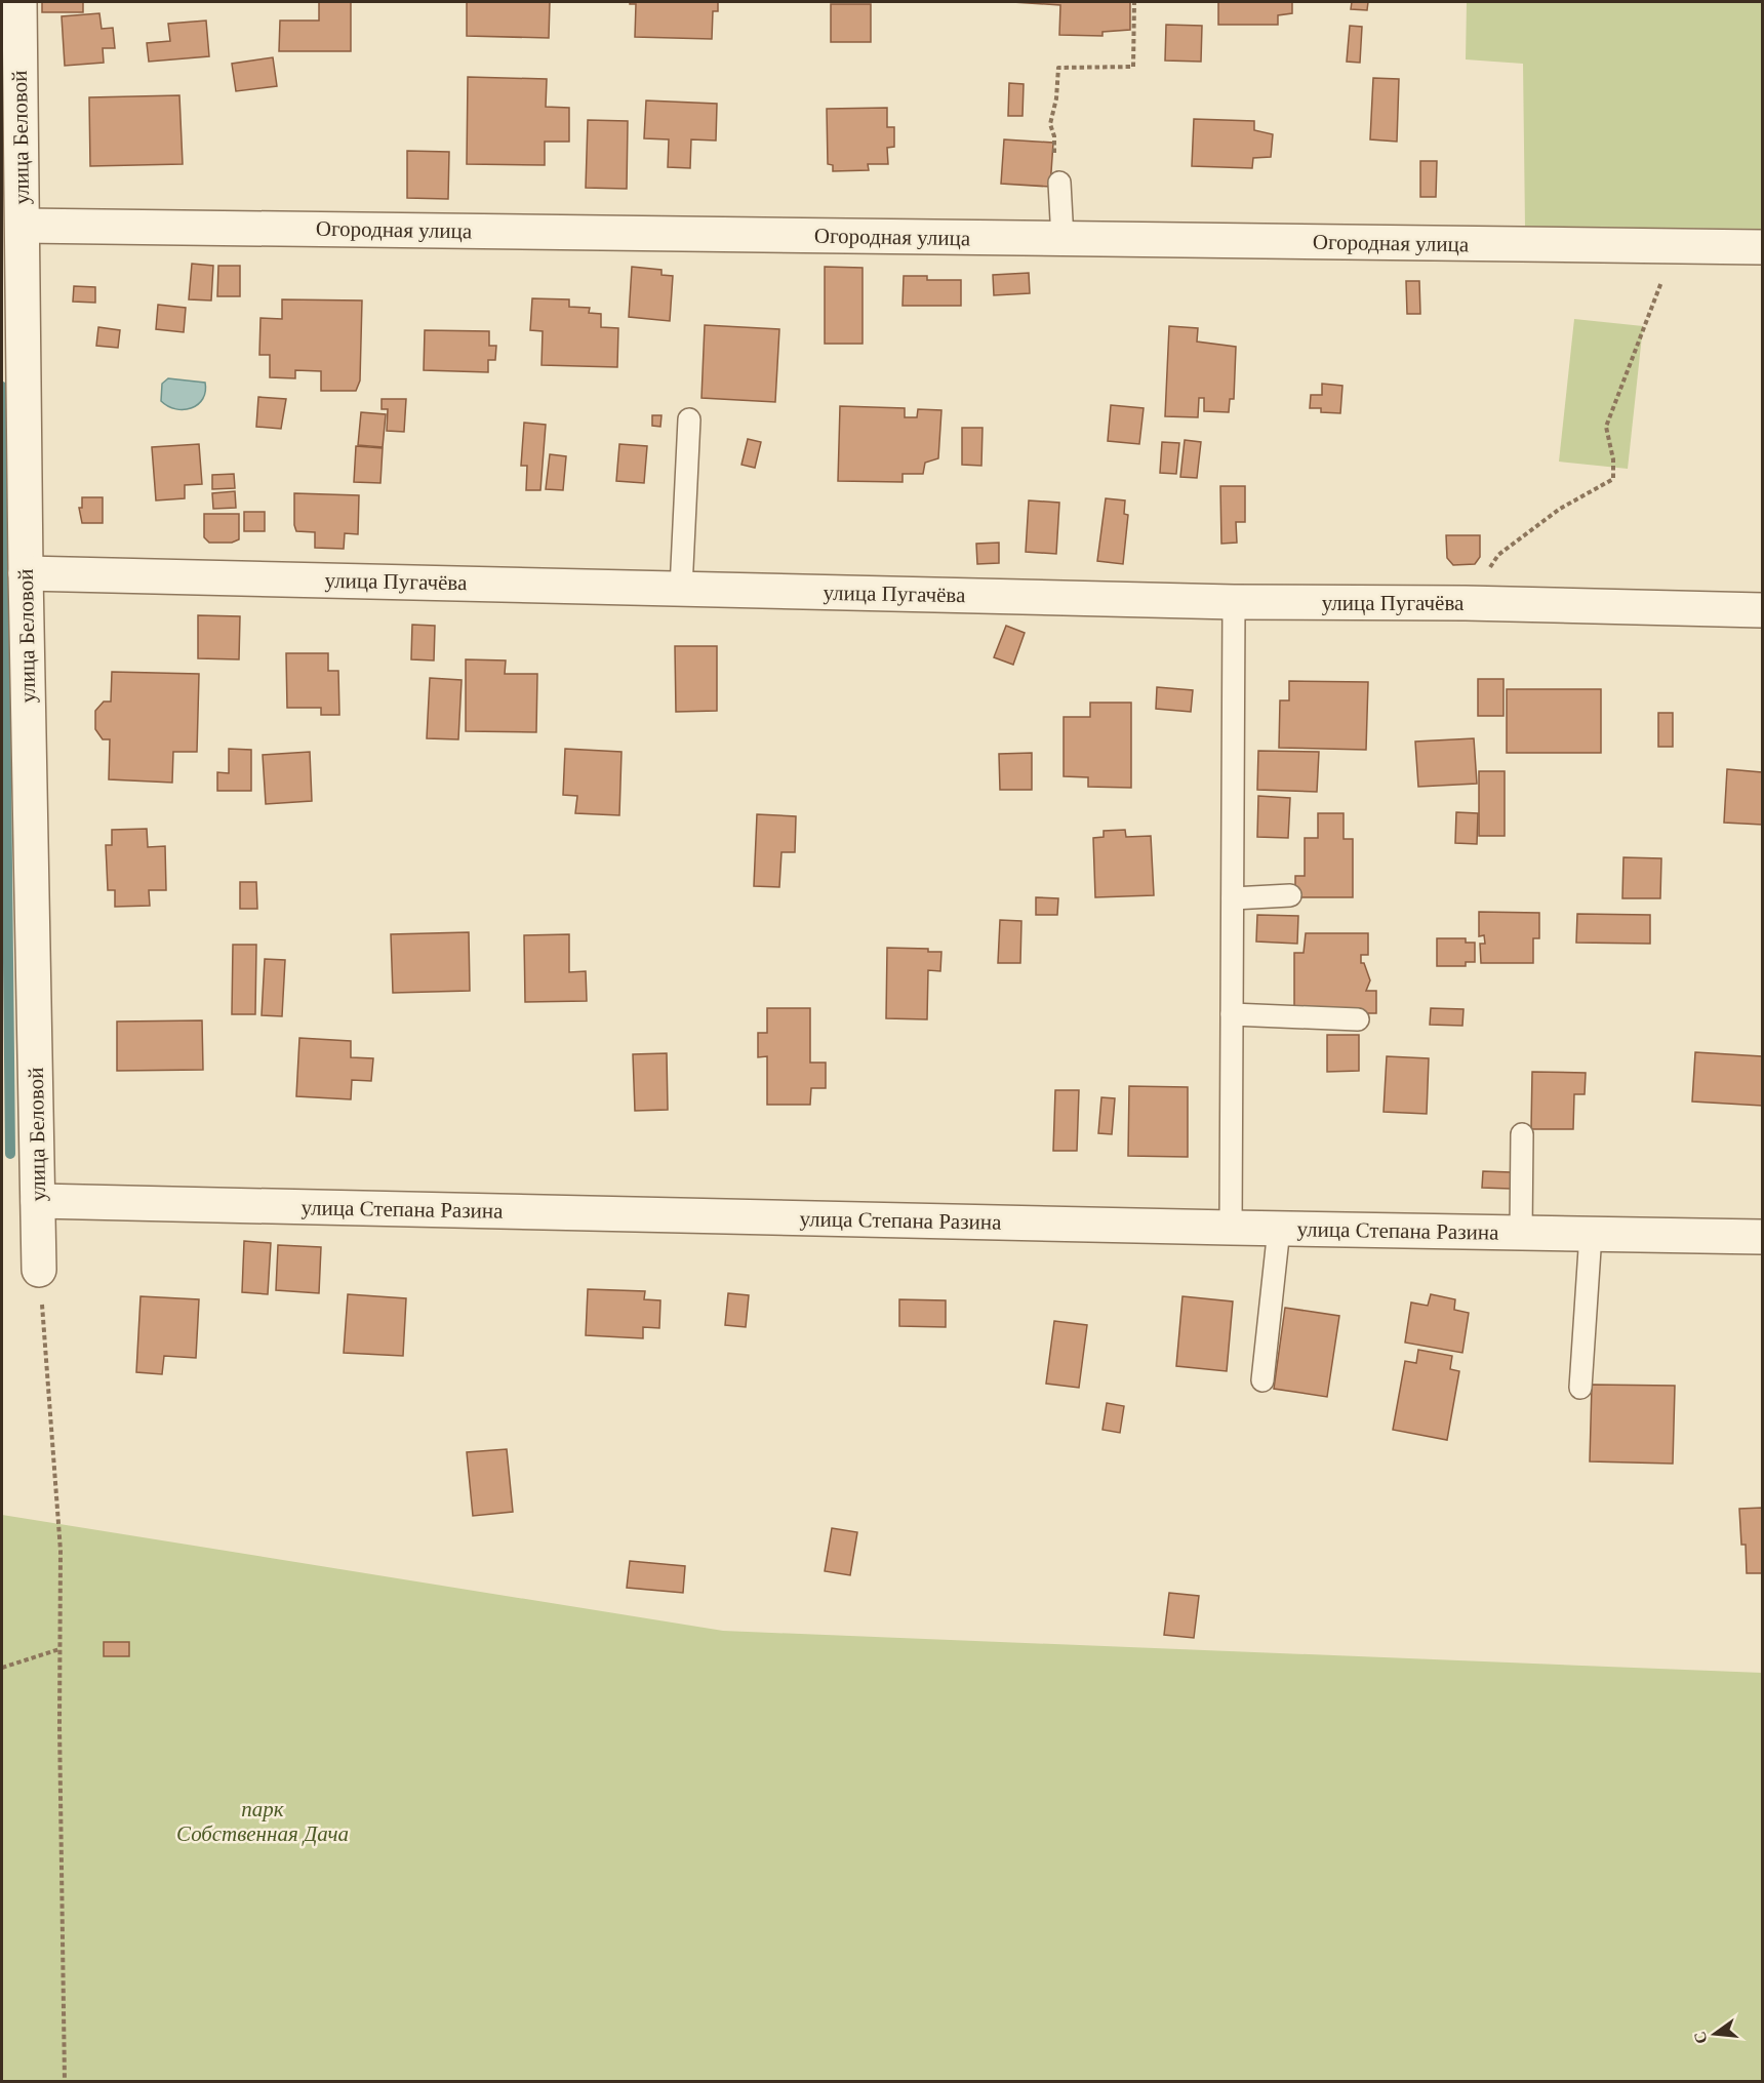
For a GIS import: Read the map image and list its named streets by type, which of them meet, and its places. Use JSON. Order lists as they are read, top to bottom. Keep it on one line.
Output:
{"streets":{"street":["улица Беловой","Огородная улица","улица Пугачёва","улица Степана Разина"]},"crossings":[["улица Беловой","Огородная улица"],["улица Беловой","улица Пугачёва"],["улица Беловой","улица Степана Разина"]],"parks":["парк Собственная Дача"],"north":"left"}
